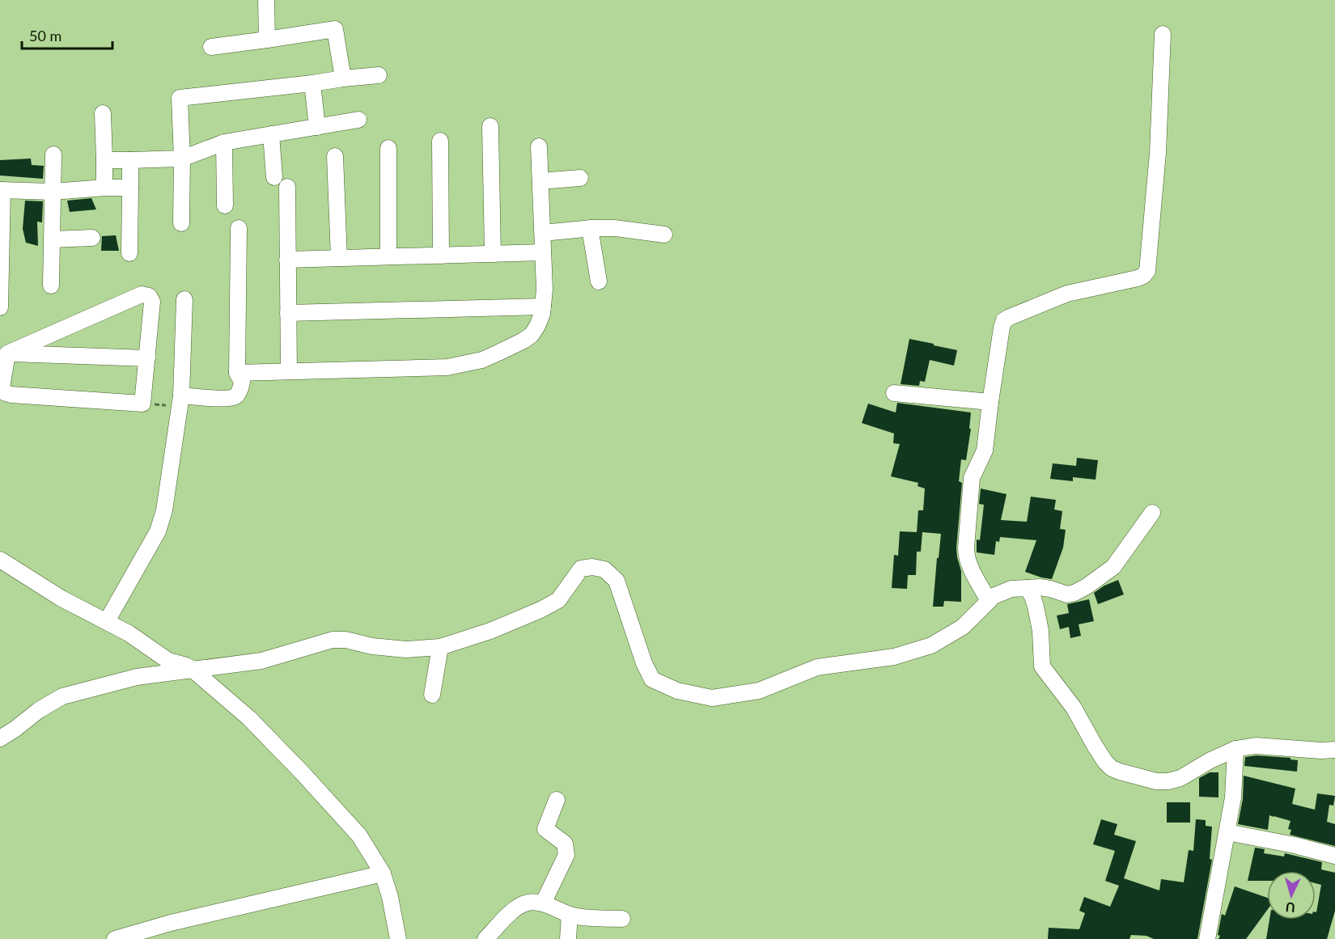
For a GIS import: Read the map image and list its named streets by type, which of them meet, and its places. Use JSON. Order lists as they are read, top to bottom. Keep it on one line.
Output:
{"scale_bar":"50 m","north":"bottom"}
